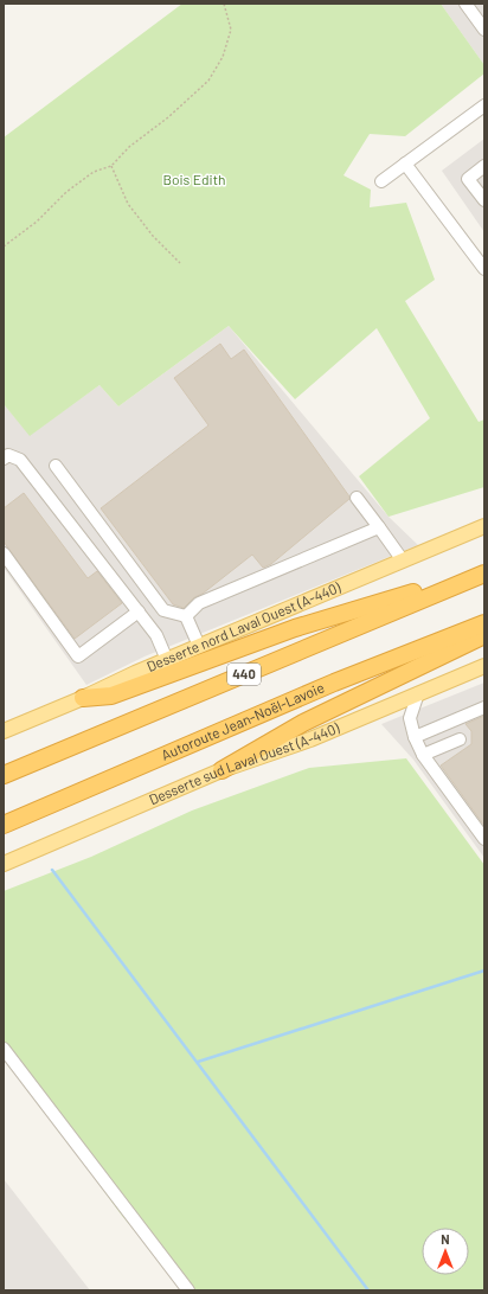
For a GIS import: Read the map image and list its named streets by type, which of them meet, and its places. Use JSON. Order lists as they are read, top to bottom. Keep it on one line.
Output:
{"streets":{"highway":["440","Autoroute Jean-Noël-Lavoie"],"main road":["Desserte nord Laval Ouest (A-440)","Desserte sud Laval Ouest (A-440)"]},"parks":["Bois Edith"],"north":"top"}
